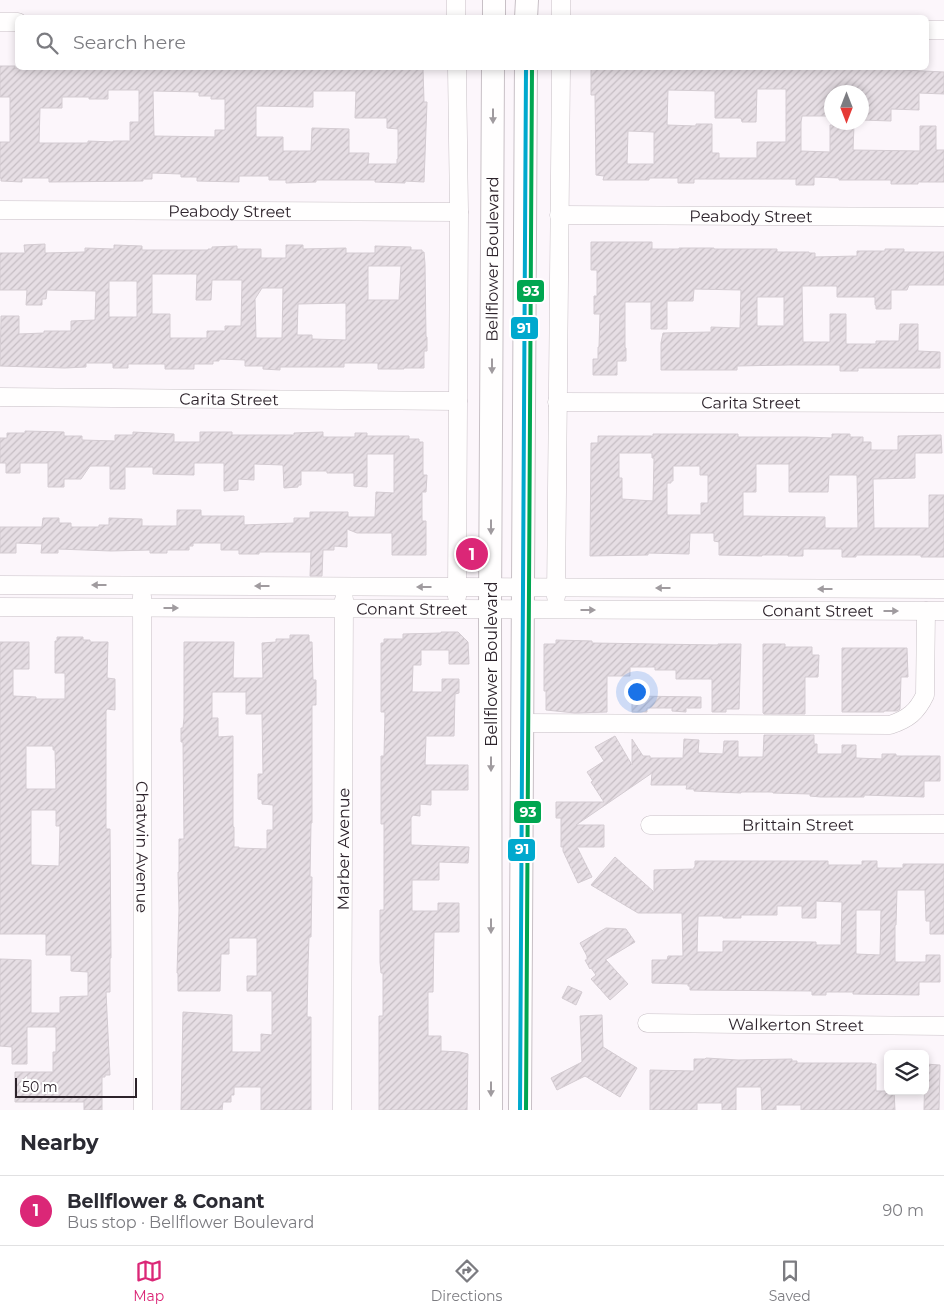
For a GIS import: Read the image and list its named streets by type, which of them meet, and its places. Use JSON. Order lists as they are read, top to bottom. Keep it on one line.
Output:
{"streets":{"main road":["Bellflower Boulevard"],"street":["Peabody Street","Carita Street","Conant Street","Brittain Street","Chatwin Avenue","Marber Avenue","Walkerton Street"]},"crossings":[["Peabody Street","Bellflower Boulevard"],["Bellflower Boulevard","Carita Street"],["Bellflower Boulevard","Conant Street"],["Conant Street","Chatwin Avenue"],["Conant Street","Marber Avenue"]],"lines":["transit line 91","transit line 93"],"scale_bar":"50 m","north":"bottom","page":{"search":"Search here","pins":"1","scale":"50 m","heading":"Nearby","list":[{"mark":"1","name":"Bellflower & Conant","note":"Bus stop · Bellflower Boulevard","value":"90 m"}],"nav":["Map","Directions","Saved"]}}
